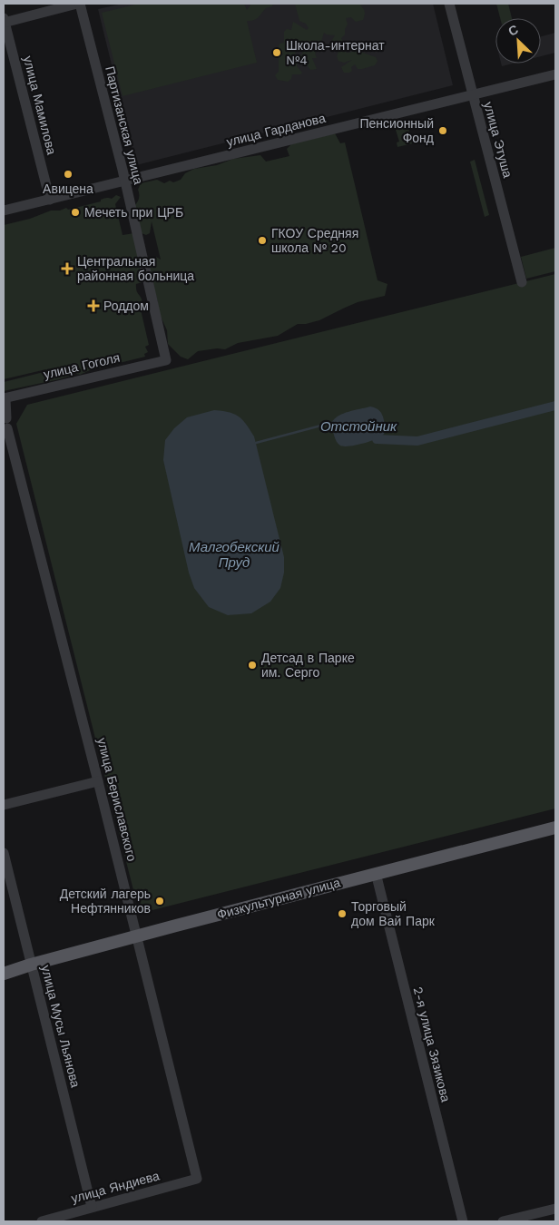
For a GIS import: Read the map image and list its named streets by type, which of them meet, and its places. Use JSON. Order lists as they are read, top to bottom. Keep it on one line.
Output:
{"streets":{"main road":["Физкультурная улица"],"street":["улица Мамилова","Партизанская улица","улица Гарданова","улица Этуша","улица Гоголя","улица Бериславского","улица Мусы Льянова","2-я улица Зязикова","улица Яндиева"]},"crossings":[["улица Мамилова","улица Гарданова"],["Партизанская улица","улица Гарданова"],["Партизанская улица","улица Гоголя"],["улица Гарданова","улица Этуша"],["улица Гоголя","улица Бериславского"],["улица Бериславского","Физкультурная улица"],["улица Бериславского","улица Яндиева"],["Физкультурная улица","улица Мусы Льянова"],["Физкультурная улица","2-я улица Зязикова"],["улица Мусы Льянова","улица Яндиева"]],"water":["Отстойник","Малгобекский Пруд"],"places":{"other":["Школа-интернат №4","Пенсионный Фонд","Авицена","Мечеть при ЦРБ","ГКОУ Средняя школа № 20","Детсад в Парке им. Серго","Детский лагерь Нефтянников","Торговый дом Вай Парк"],"health":["Центральная районная больница","Роддом"]},"north":"top left"}
